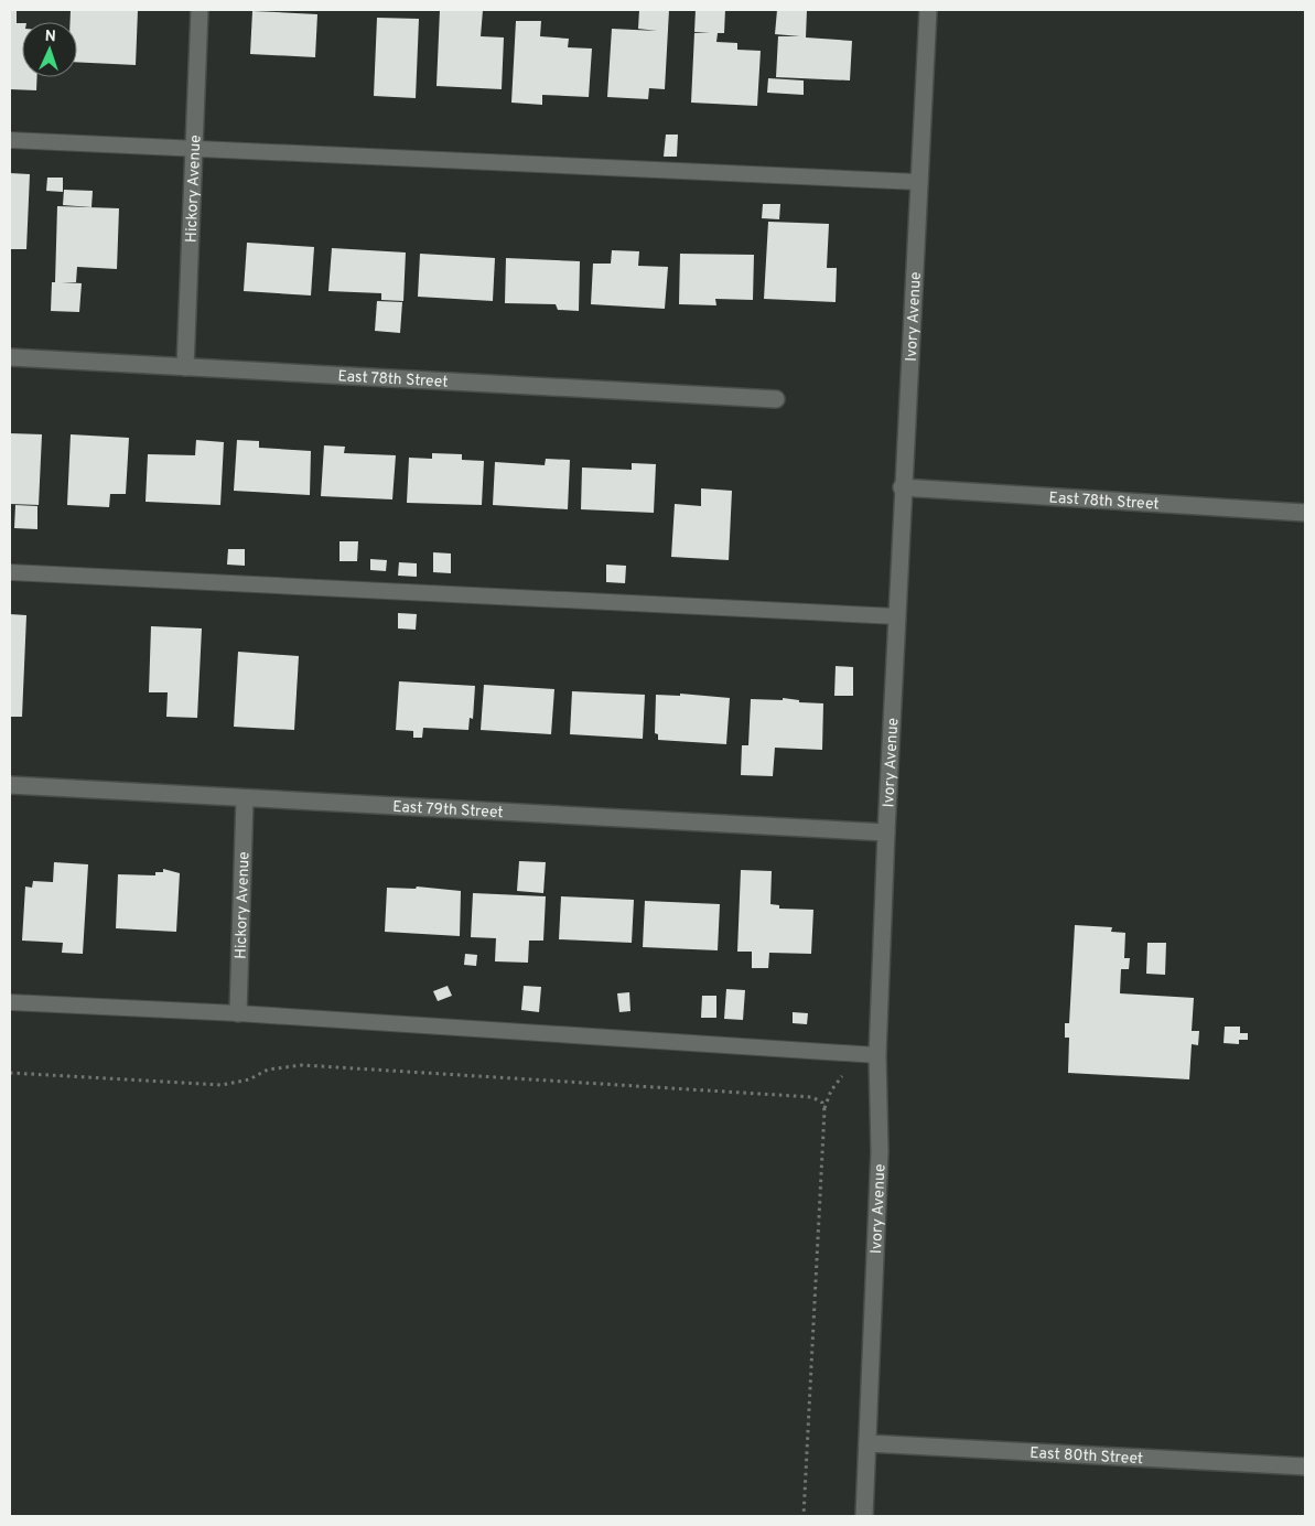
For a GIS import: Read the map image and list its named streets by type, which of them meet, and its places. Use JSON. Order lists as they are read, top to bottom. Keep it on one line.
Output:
{"streets":{"street":["Hickory Avenue","Ivory Avenue","East 78th Street","East 79th Street","East 80th Street"]},"crossings":[["Hickory Avenue","East 78th Street"],["Hickory Avenue","East 79th Street"],["Ivory Avenue","East 78th Street"],["Ivory Avenue","East 79th Street"],["Ivory Avenue","East 80th Street"]],"north":"top"}
